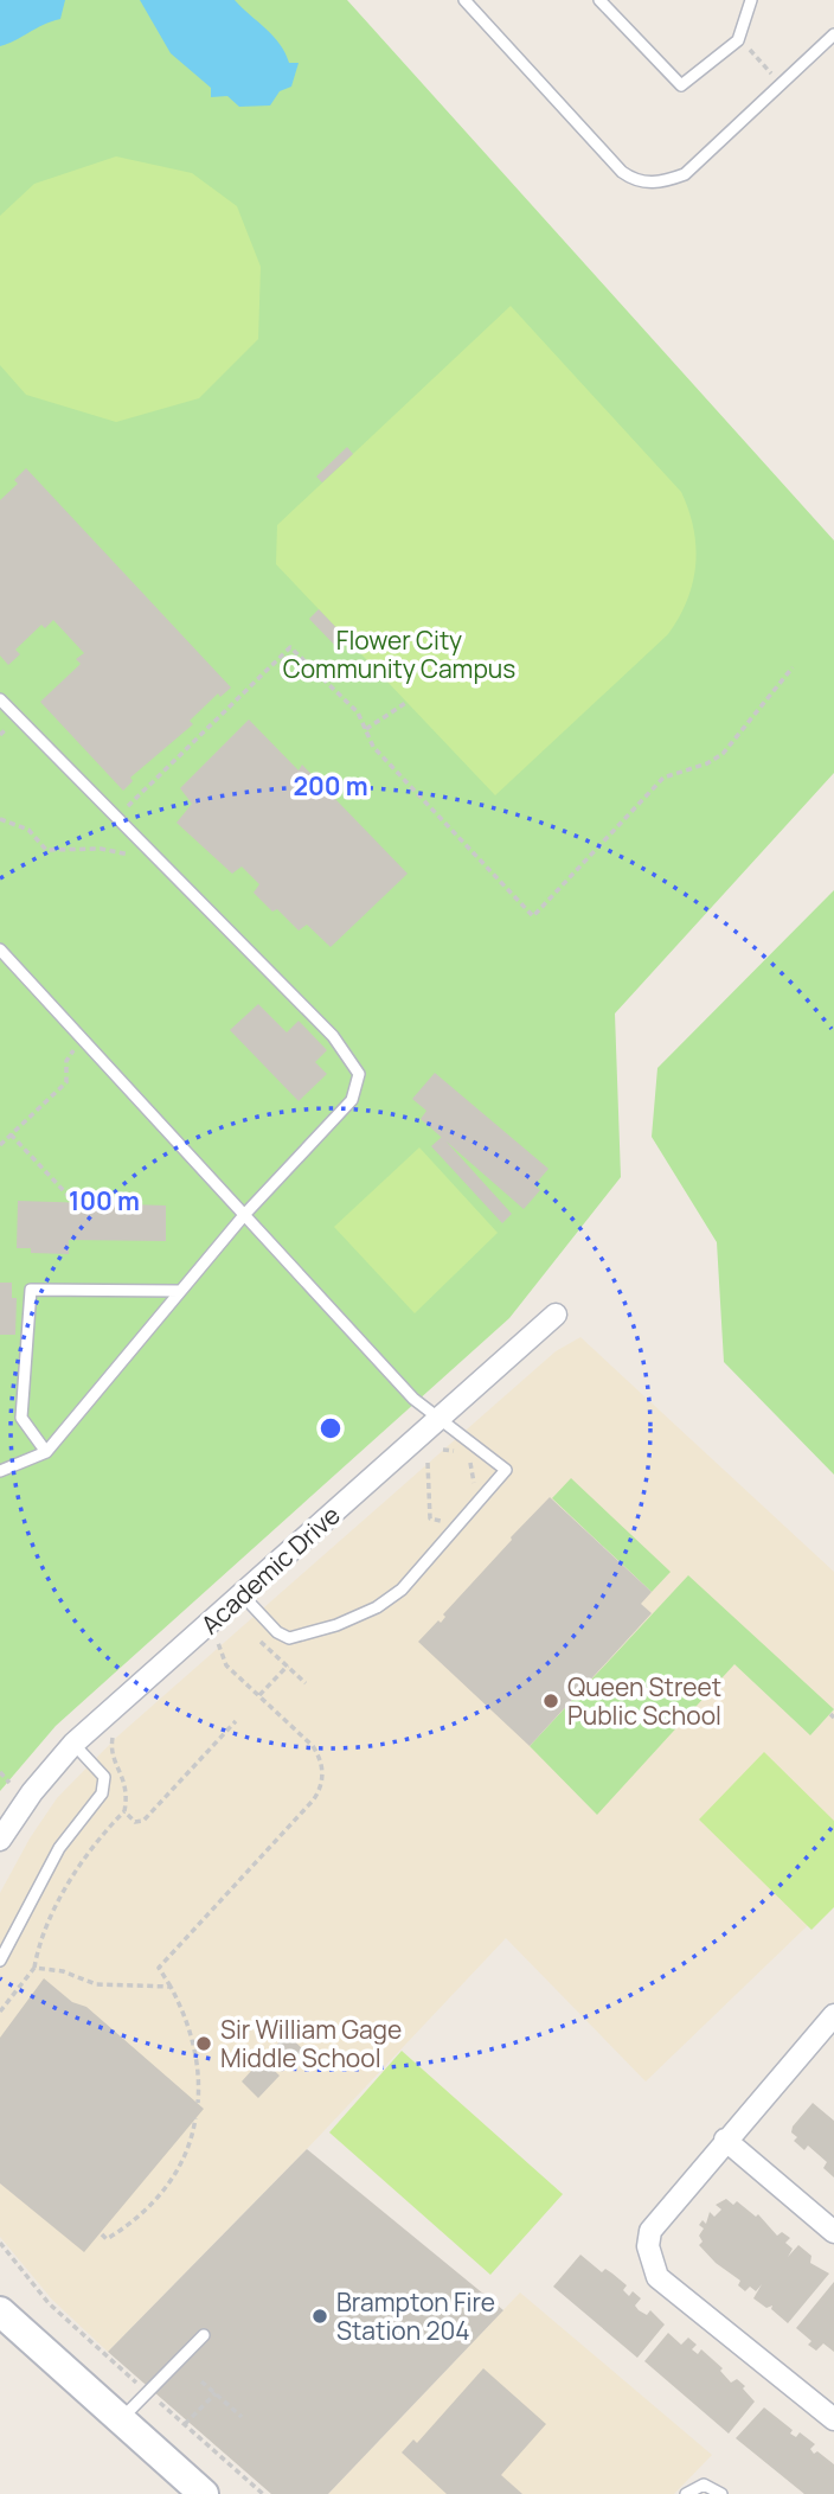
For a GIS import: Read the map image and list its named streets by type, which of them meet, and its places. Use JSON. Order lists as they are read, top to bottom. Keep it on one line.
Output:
{"streets":{"street":["Academic Drive"]},"parks":["Flower City Community Campus"],"places":["Queen Street Public School","Sir William Gage Middle School","Brampton Fire Station 204"],"rings":["200 m","100 m"]}
